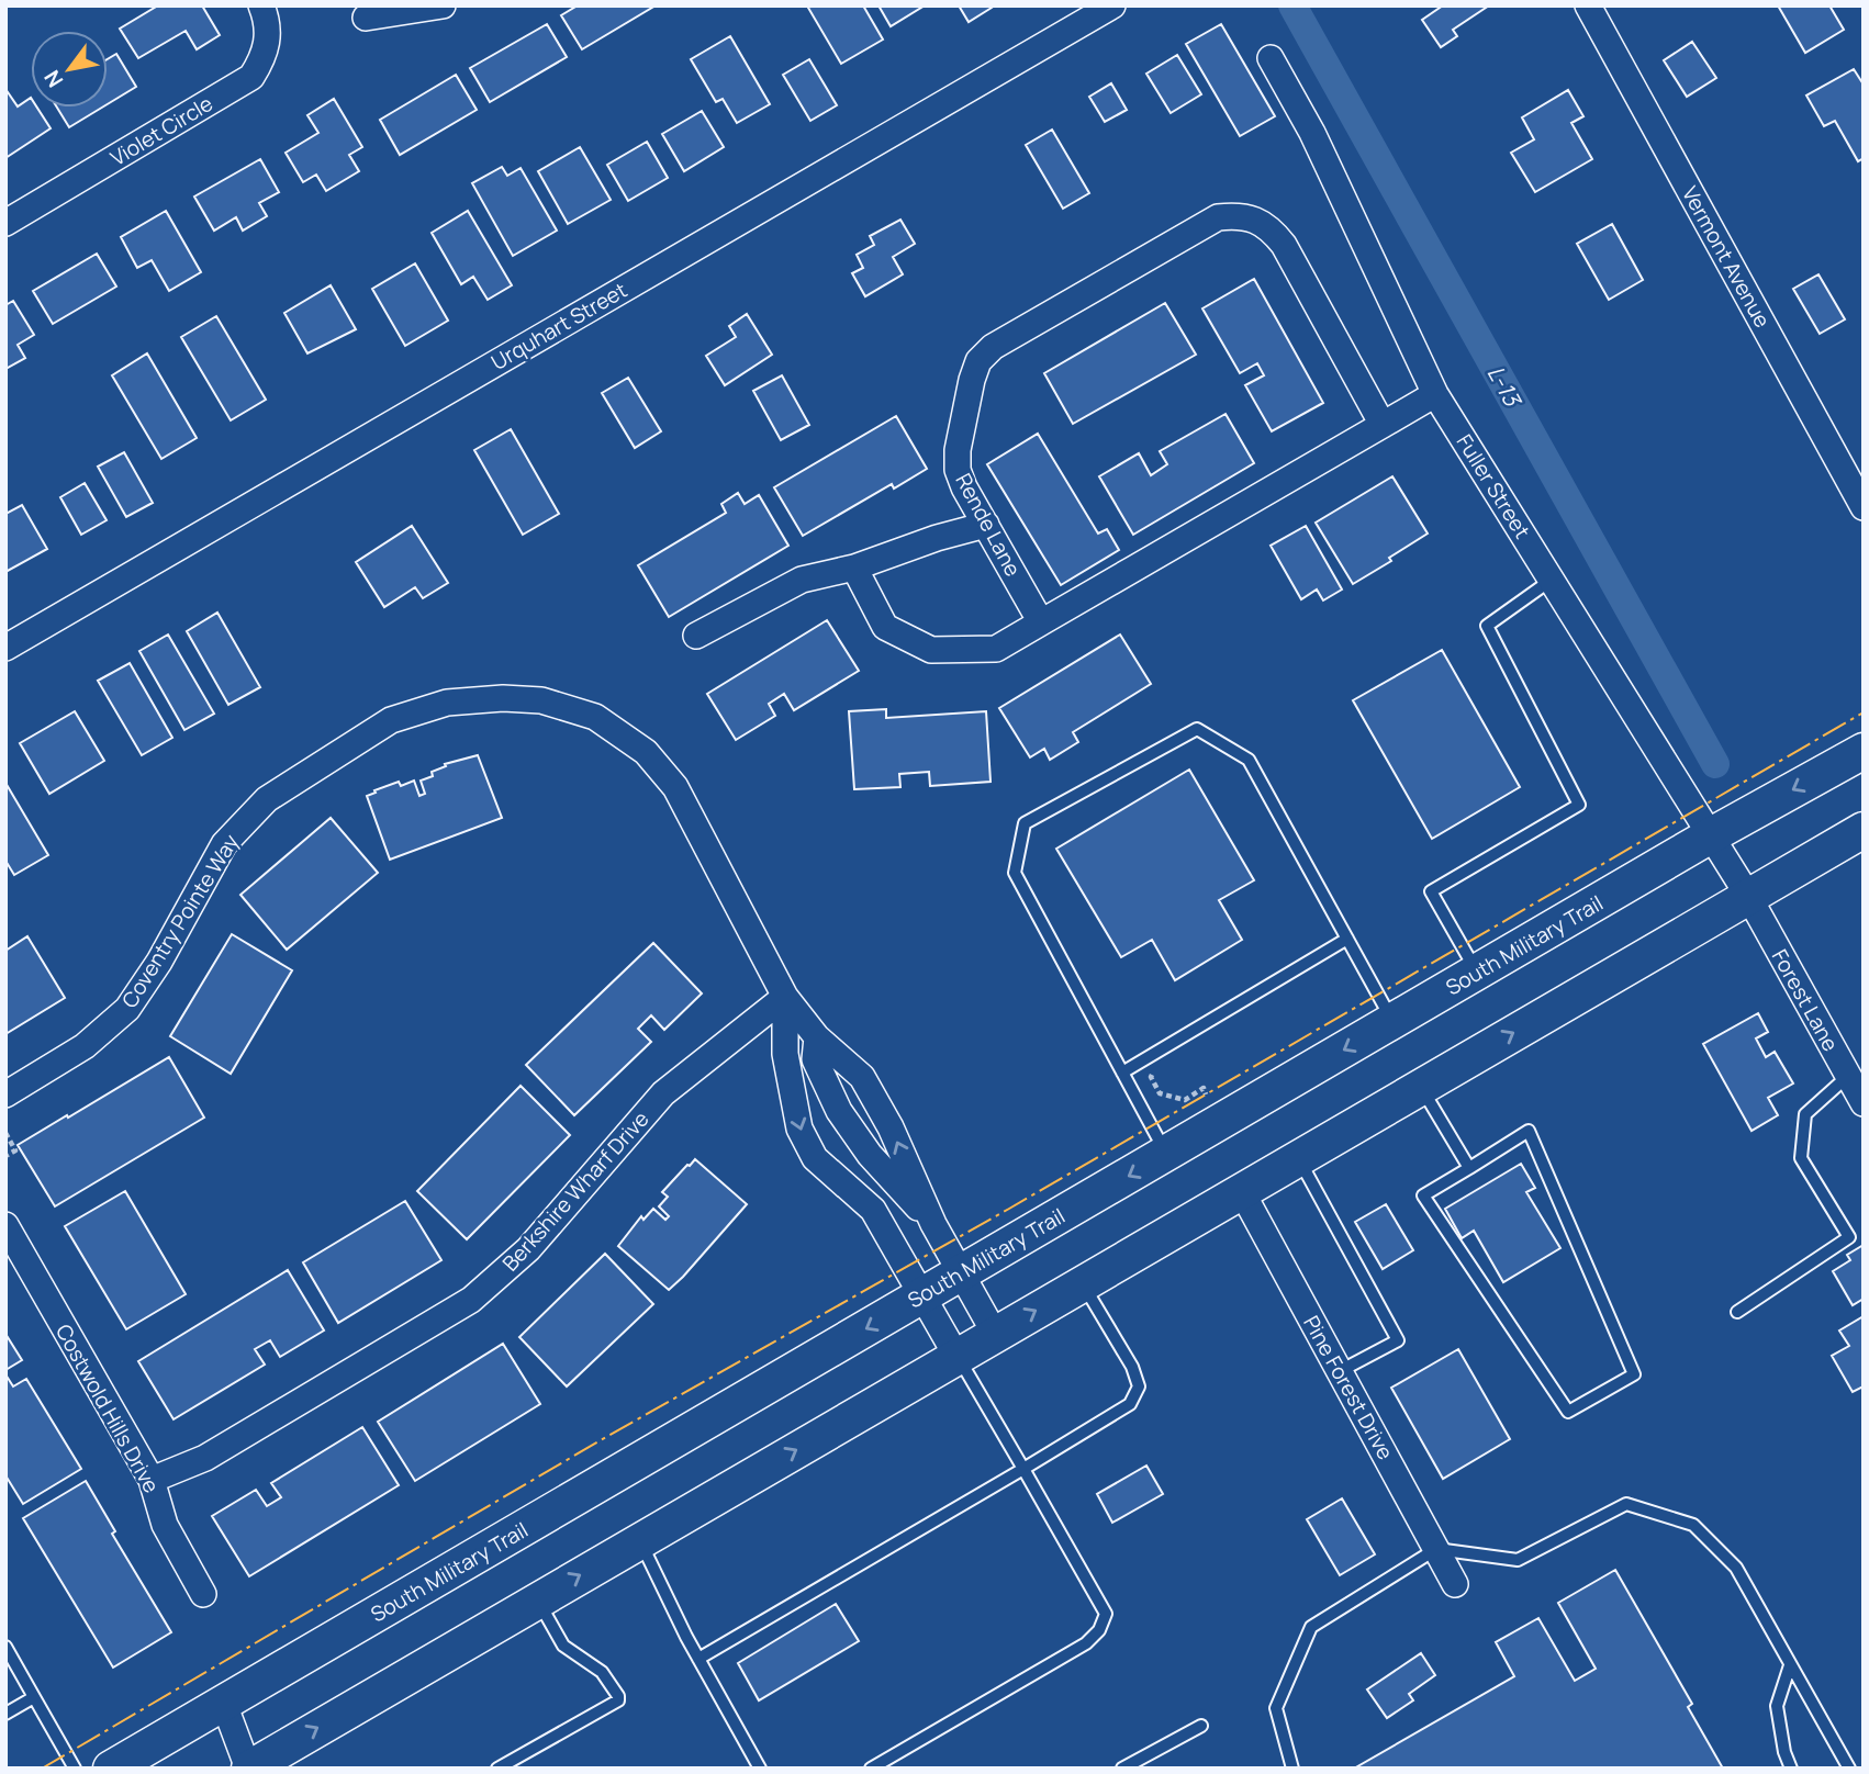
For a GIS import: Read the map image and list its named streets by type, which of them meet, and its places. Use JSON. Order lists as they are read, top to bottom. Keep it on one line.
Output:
{"streets":{"main road":["South Military Trail"],"street":["Violet Circle","Vermont Avenue","Urquhart Street","Fuller Street","Rende Lane","Coventry Pointe Way","Forest Lane","Berkshire Wharf Drive","Pine Forest Drive","Costwold Hills Drive"]},"crossings":[["Fuller Street","South Military Trail"],["Fuller Street","Forest Lane"],["Coventry Pointe Way","South Military Trail"],["Coventry Pointe Way","Berkshire Wharf Drive"],["Berkshire Wharf Drive","Costwold Hills Drive"]],"water":["L-13"],"north":"bottom left"}
